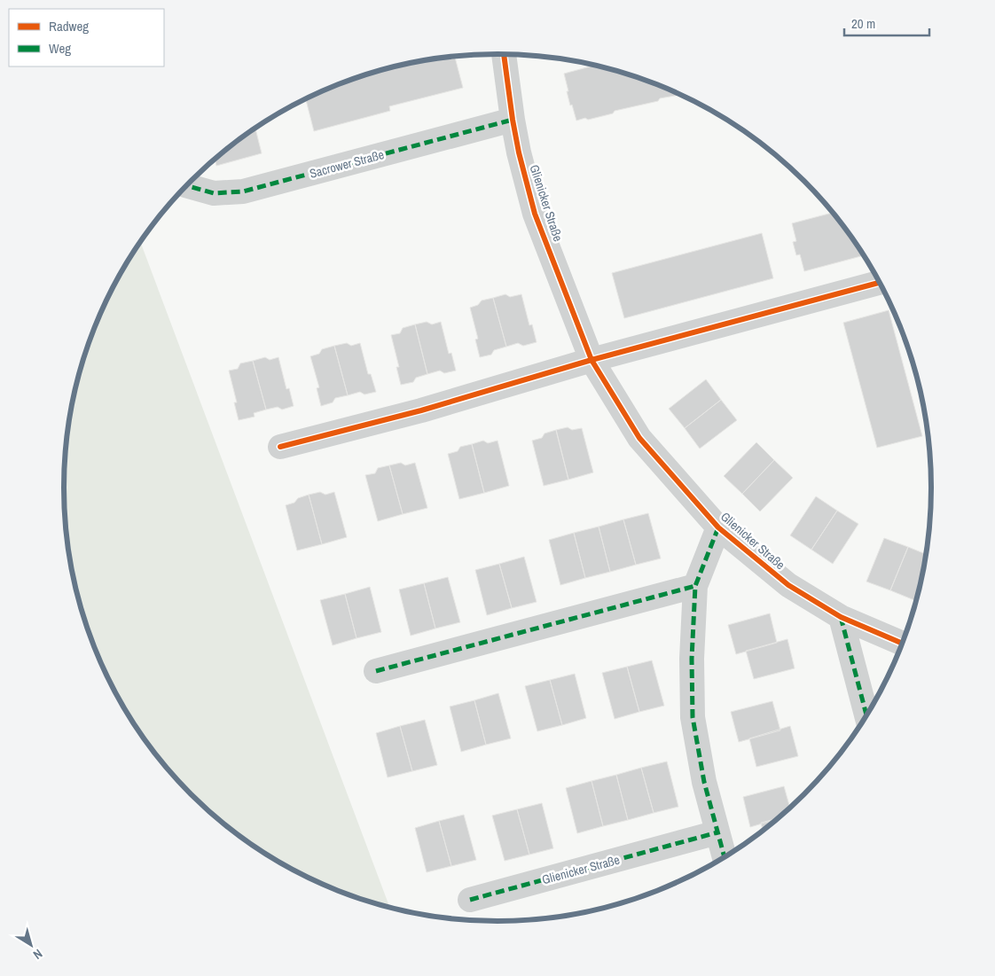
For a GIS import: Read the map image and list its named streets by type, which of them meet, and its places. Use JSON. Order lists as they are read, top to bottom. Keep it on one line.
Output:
{"streets":{"street":["Sacrower Straße","Glienicker Straße"]},"crossings":[["Sacrower Straße","Glienicker Straße"]],"legend":["Radweg","Weg"],"scale_bar":"20 m","north":"bottom right"}
